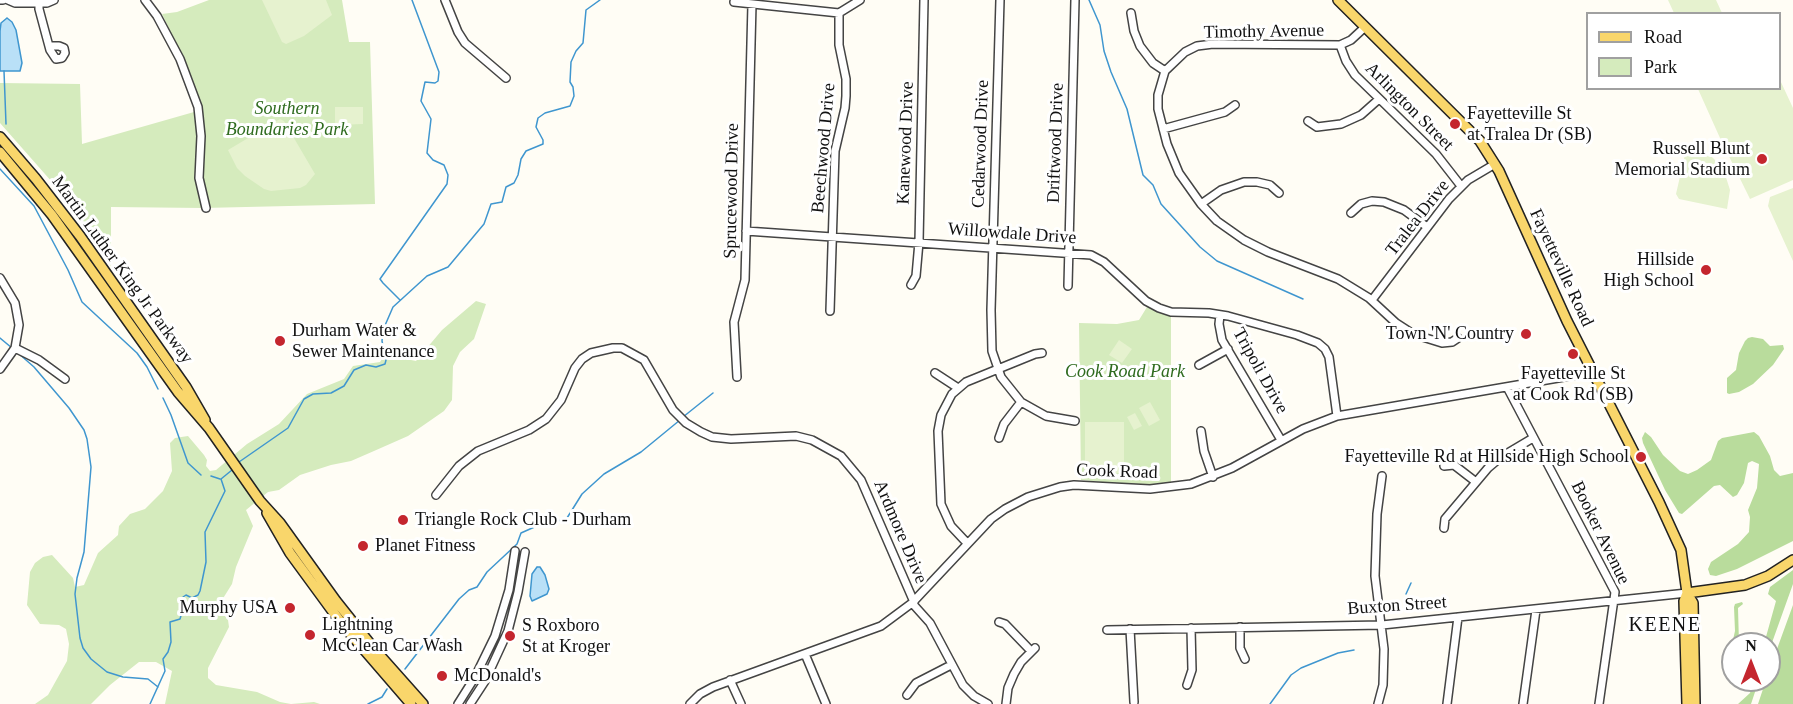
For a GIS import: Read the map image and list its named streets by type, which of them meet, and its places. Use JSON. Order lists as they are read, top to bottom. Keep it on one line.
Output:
{"streets":{"main road":["Fayetteville Road","Martin Luther King Jr Parkway"],"street":["Timothy Avenue","Arlington Street","Kanewood Drive","Driftwood Drive","Cedarwood Drive","Beechwood Drive","Sprucewood Drive","Tralea Drive","Willowdale Drive","Tripoli Drive","Cook Road","Ardmore Drive","Booker Avenue","Buxton Street"]},"crossings":[["Timothy Avenue","Arlington Street"],["Timothy Avenue","Fayetteville Road"],["Arlington Street","Tralea Drive"],["Kanewood Drive","Willowdale Drive"],["Driftwood Drive","Willowdale Drive"],["Cedarwood Drive","Willowdale Drive"],["Beechwood Drive","Willowdale Drive"],["Sprucewood Drive","Willowdale Drive"],["Tralea Drive","Fayetteville Road"],["Willowdale Drive","Tripoli Drive"],["Willowdale Drive","Cook Road"],["Fayetteville Road","Cook Road"],["Fayetteville Road","Buxton Street"],["Tripoli Drive","Cook Road"],["Cook Road","Ardmore Drive"],["Cook Road","Booker Avenue"],["Booker Avenue","Buxton Street"]],"districts":["KEENE"],"parks":["Southern Boundaries Park","Cook Road Park"],"places":["Fayetteville St at Tralea Dr (SB)","Russell Blunt Memorial Stadium","Hillside High School","Town 'N' Country","Durham Water & Sewer Maintenance","Fayetteville St at Cook Rd (SB)","Fayetteville Rd at Hillside High School","Triangle Rock Club - Durham","Planet Fitness","Murphy USA","Lightning McClean Car Wash","S Roxboro St at Kroger","McDonald's"],"legend":["Road","Park"],"north":"top"}
